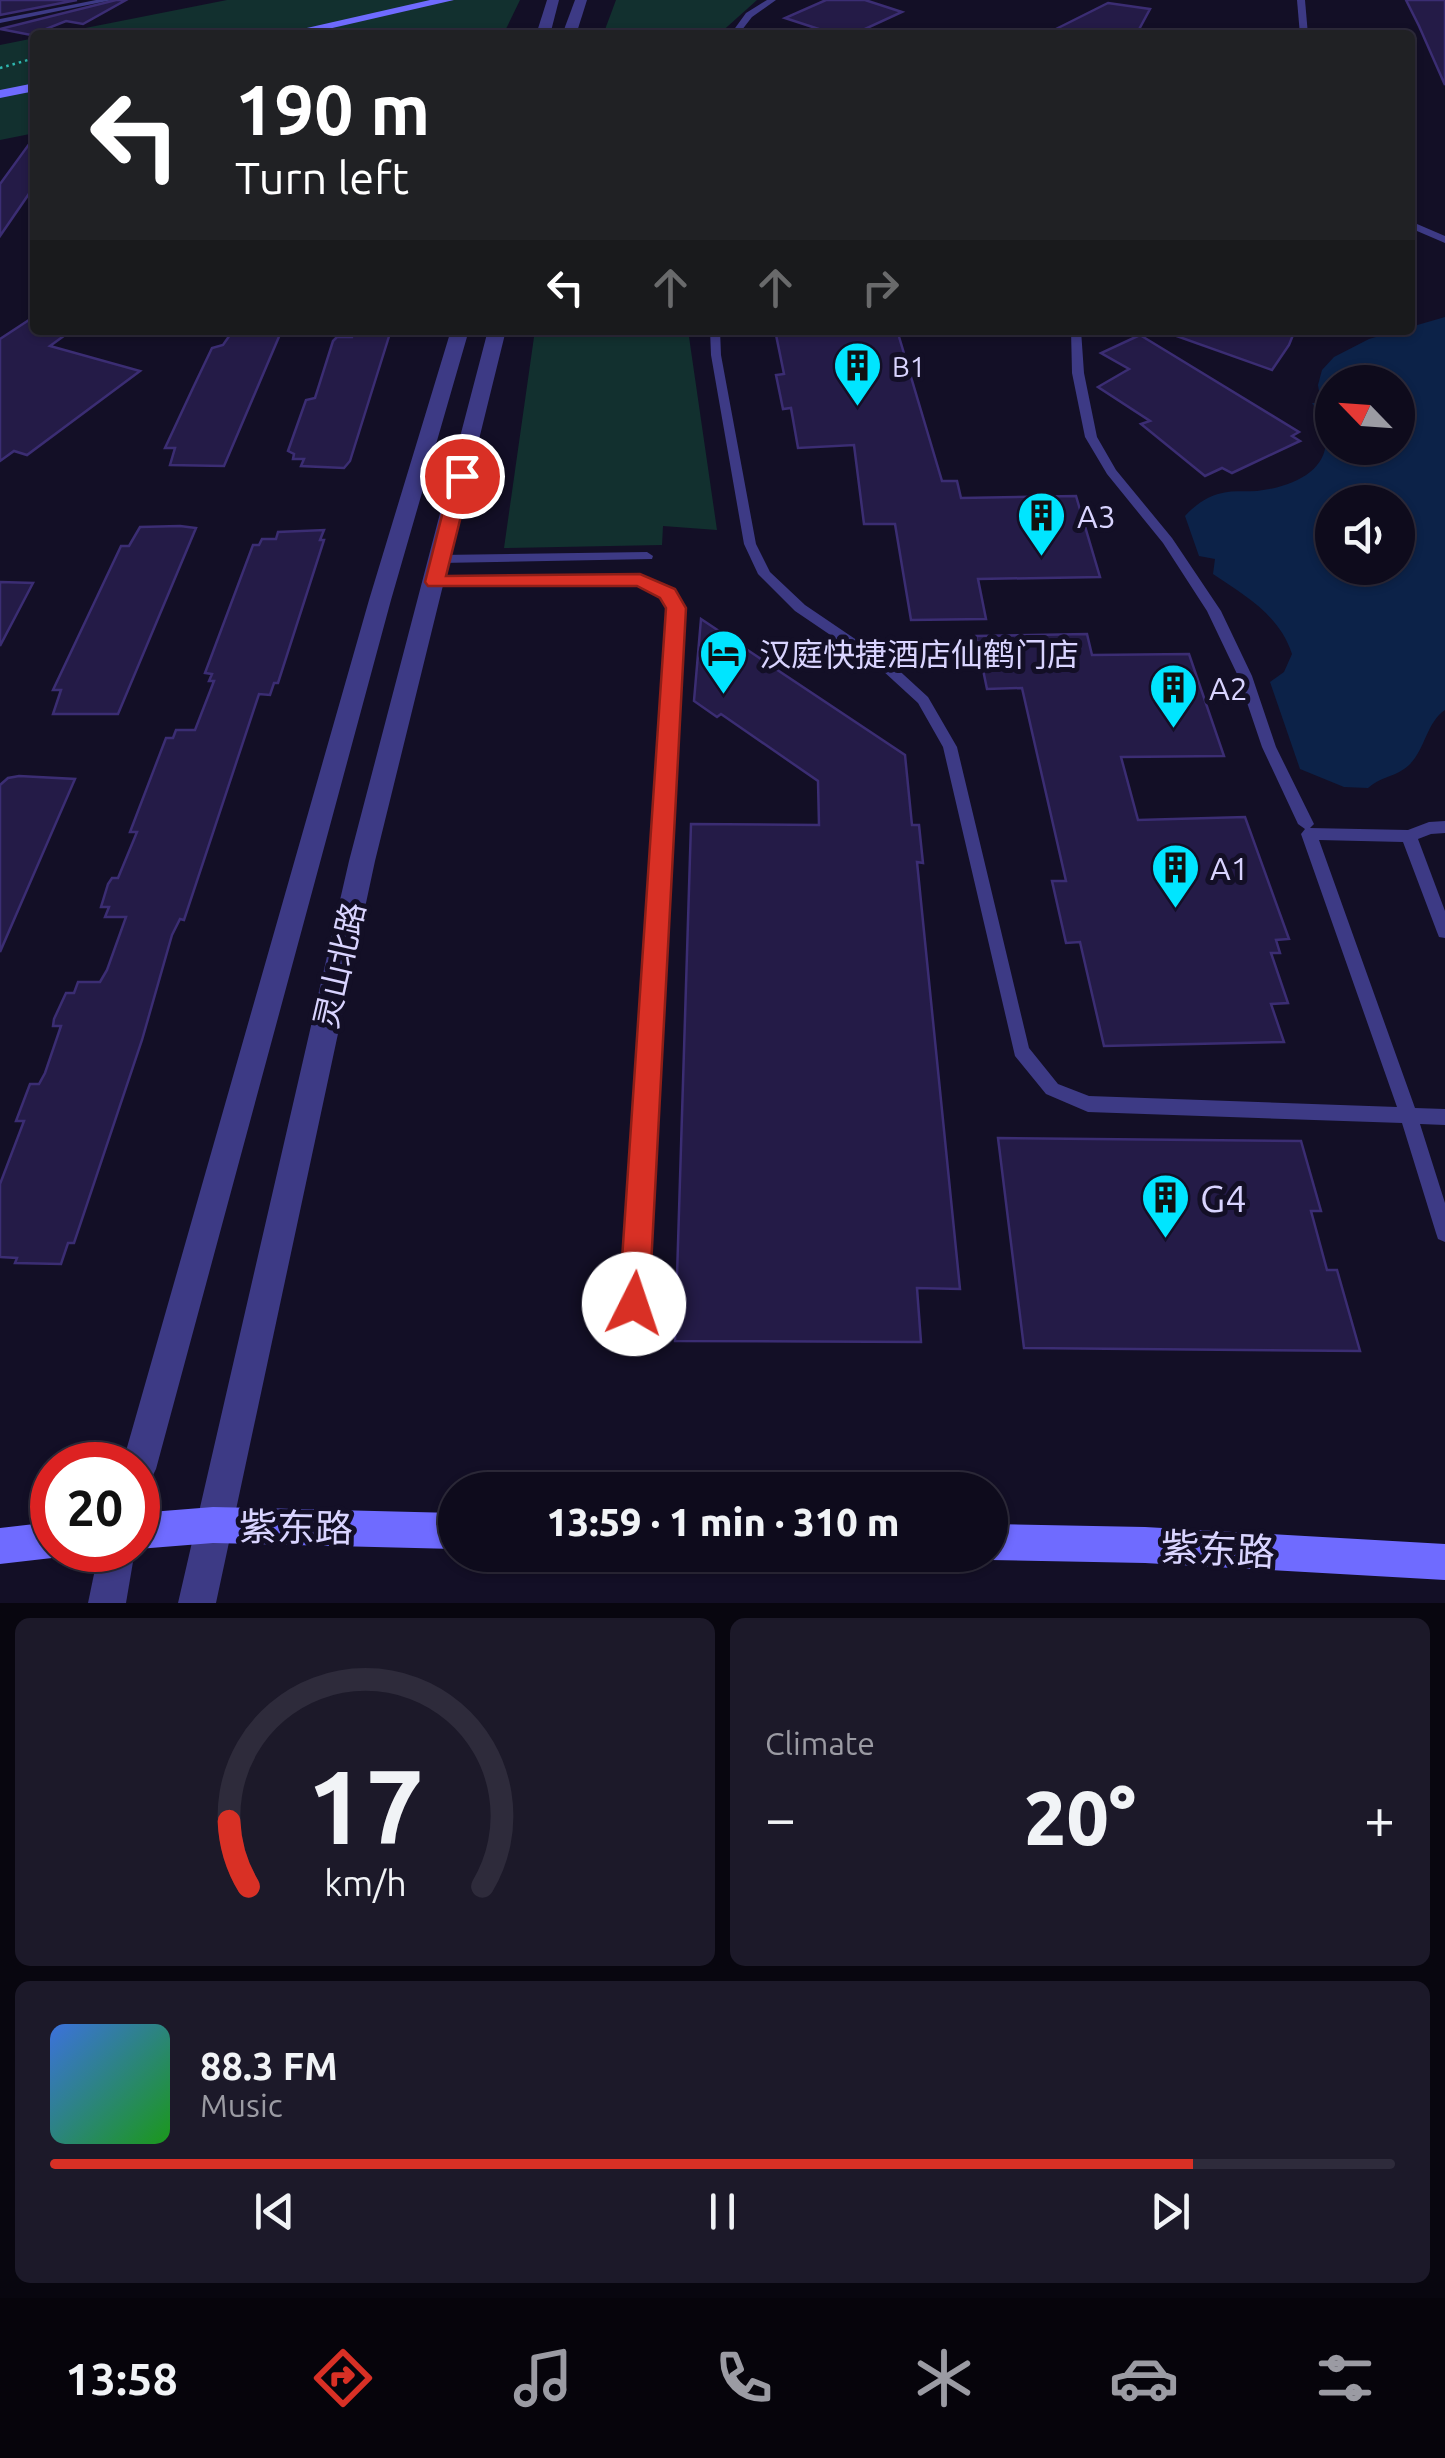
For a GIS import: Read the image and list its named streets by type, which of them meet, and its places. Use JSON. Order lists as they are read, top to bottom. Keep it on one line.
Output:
{"streets":{"main road":["紫东路"],"street":["灵山北路"]},"crossings":[["灵山北路","紫东路"]],"places":{"building":["B1","A3","A2","A1","G4"],"hotel":["汉庭快捷酒店仙鹤门店"]},"north":"top left","page":{"turn":["190 m","Turn left"],"limit":"20","trip":"13:59 · 1 min · 310 m","tile":"Climate","heat":["−","20°","+"],"song":["88.3 FM","Music"],"tabs":"13:58","gauge":["17","km/h"]}}
